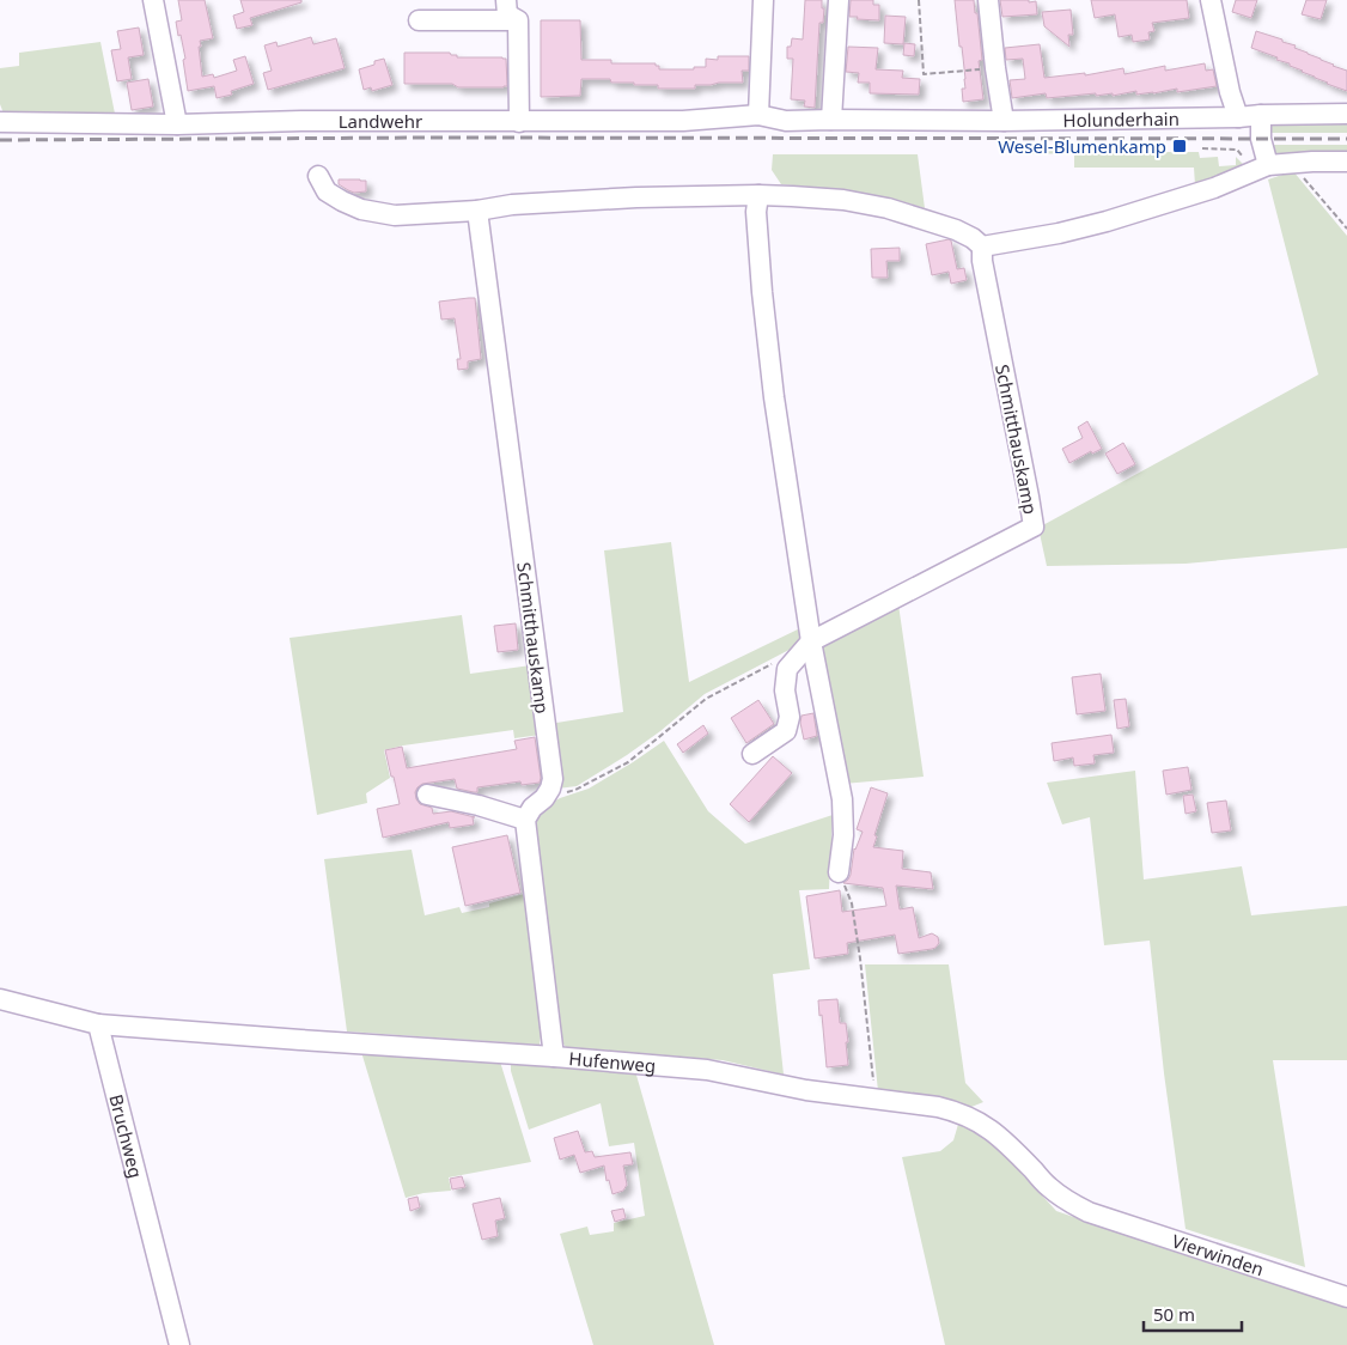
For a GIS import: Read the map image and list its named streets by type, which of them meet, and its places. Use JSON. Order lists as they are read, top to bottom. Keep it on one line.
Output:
{"streets":{"street":["Holunderhain","Landwehr","Schmitthauskamp","Hufenweg","Bruchweg","Vierwinden"]},"crossings":[["Holunderhain","Landwehr"],["Hufenweg","Bruchweg"],["Hufenweg","Vierwinden"]],"places":{"transit":["Wesel-Blumenkamp"]},"scale_bar":"50 m"}
